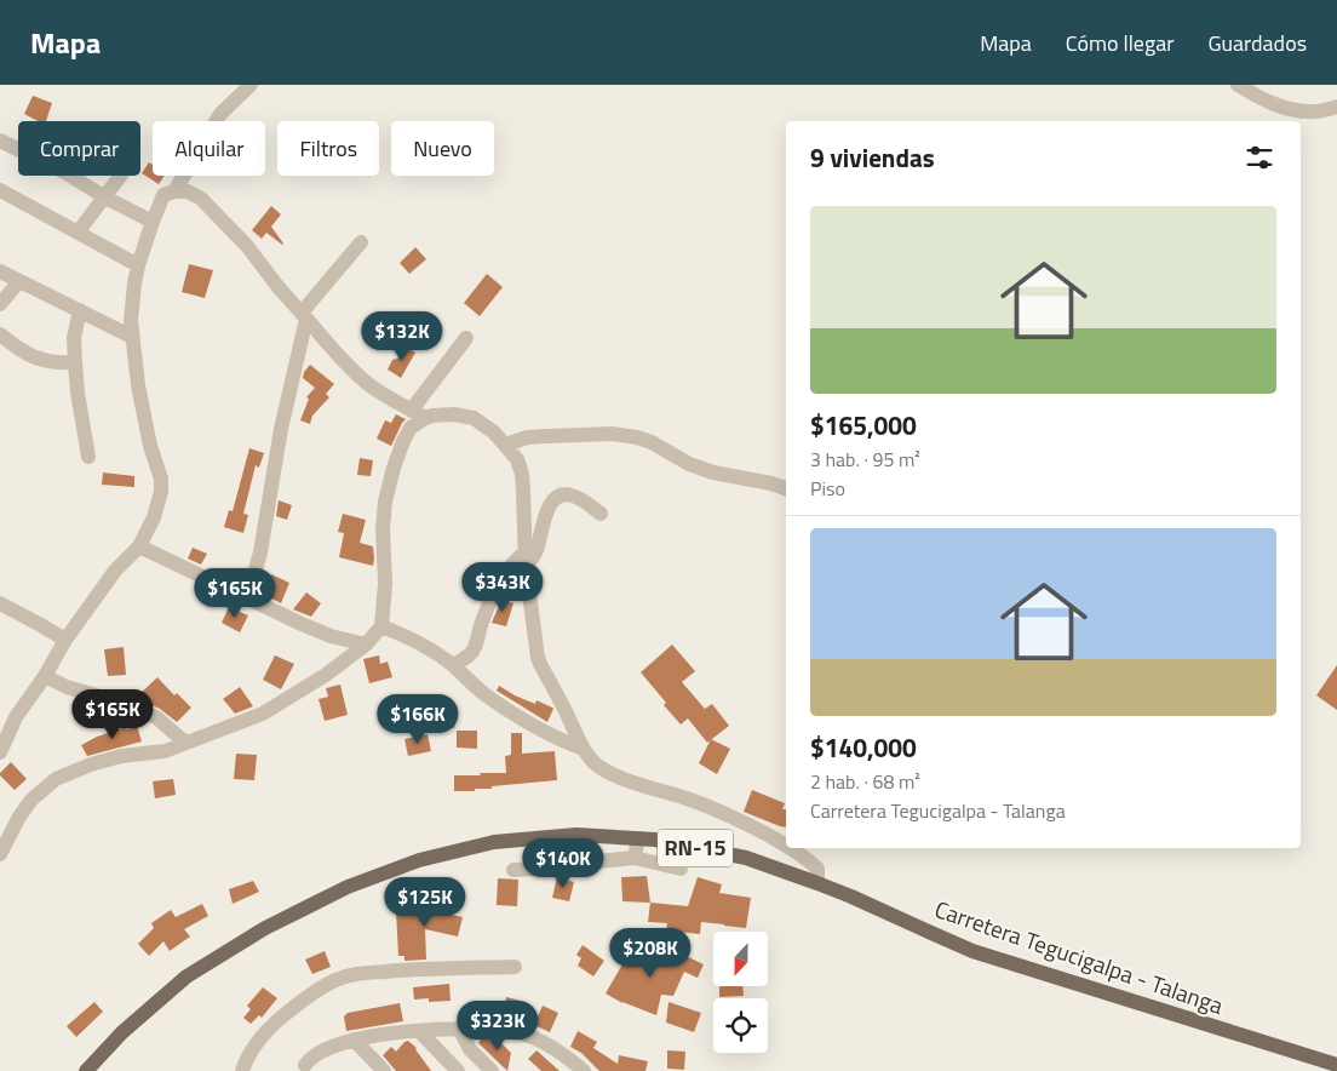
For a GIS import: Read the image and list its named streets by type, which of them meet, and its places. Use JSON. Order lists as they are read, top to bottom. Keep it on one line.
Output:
{"streets":{"main road":["RN-15","Carretera Tegucigalpa - Talanga"]},"north":"bottom","page":{"header":"Mapa","nav":["Mapa","Cómo llegar","Guardados"],"chip":["Comprar","Alquilar","Filtros","Nuevo"],"heading":"9 viviendas","list":[{"name":"$165,000","note":"3 hab. · 95 m² · Piso"},{"name":"$140,000","note":"2 hab. · 68 m² · Carretera Tegucigalpa - Talanga"}],"price":["$132K","$343K","$165K","$165K","$166K","$140K","$125K","$208K","$323K"]}}
